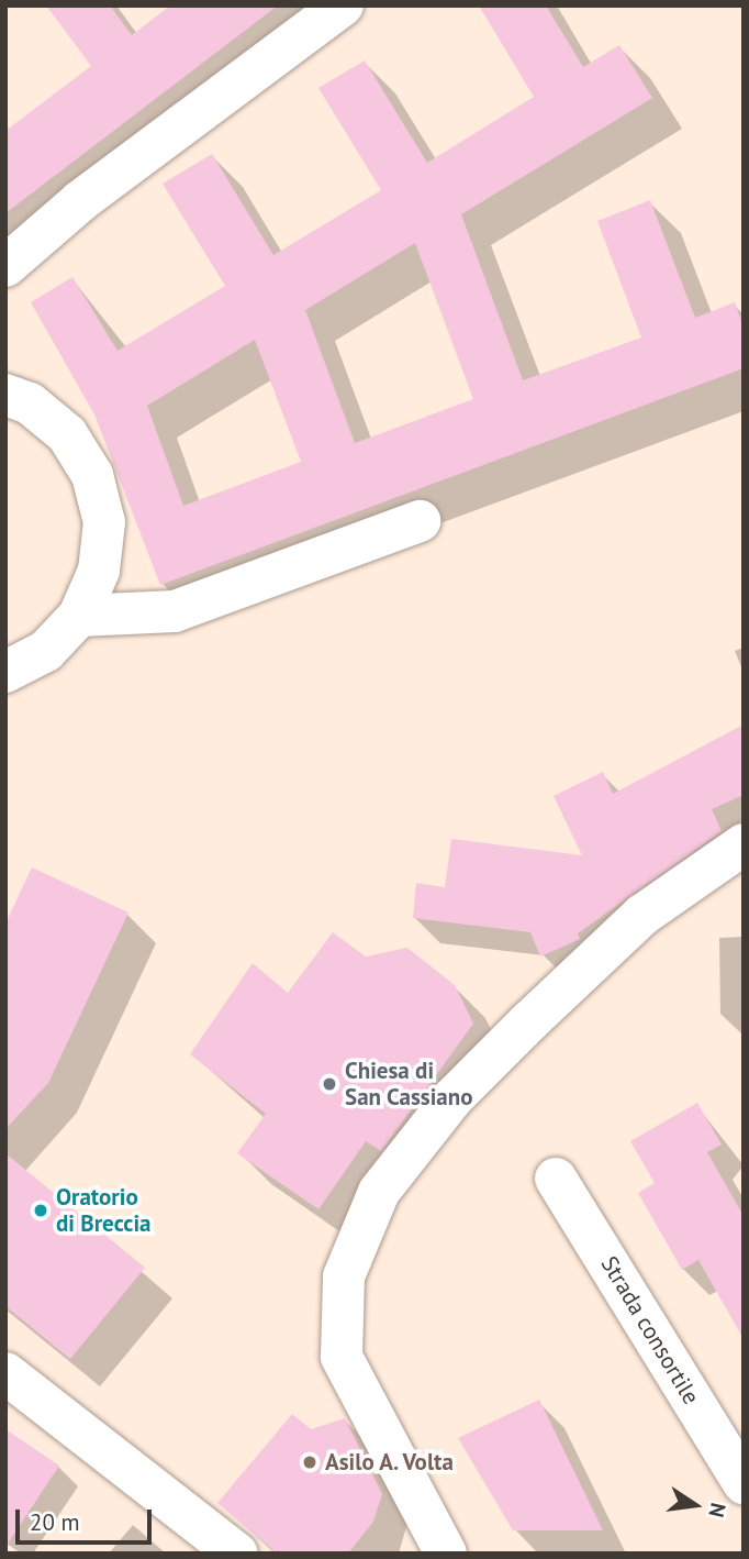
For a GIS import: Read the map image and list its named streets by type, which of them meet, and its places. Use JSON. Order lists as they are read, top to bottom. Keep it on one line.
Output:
{"streets":{"street":["Strada consortile"]},"places":["Chiesa di San Cassiano","Oratorio di Breccia","Asilo A. Volta"],"scale_bar":"20 m","north":"right"}
